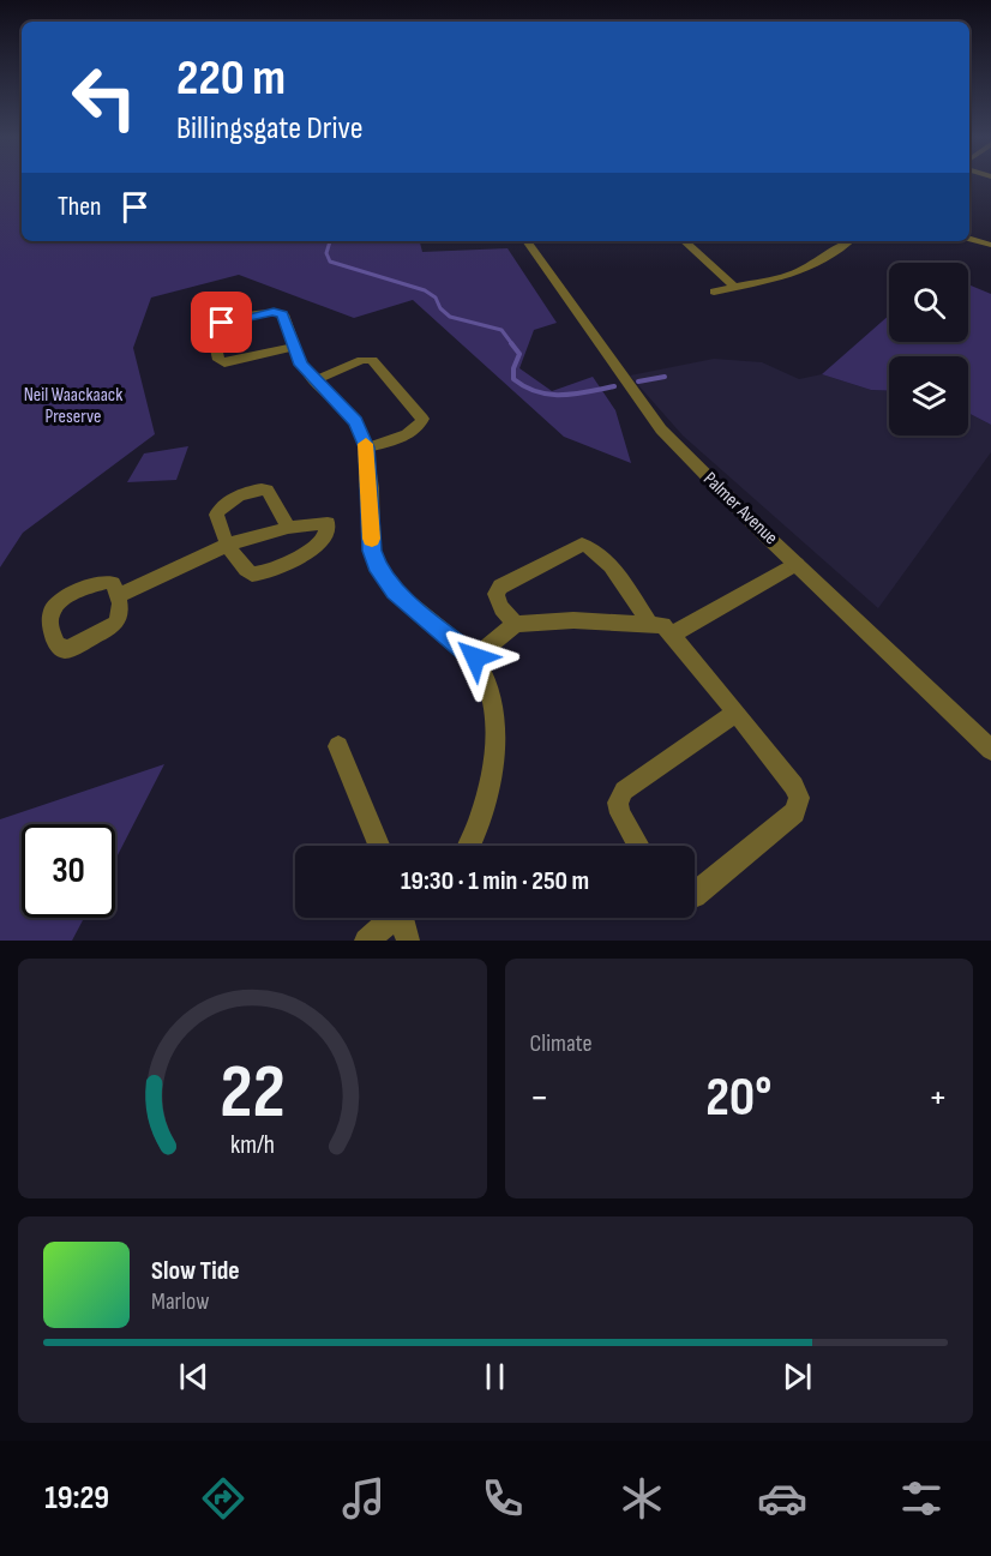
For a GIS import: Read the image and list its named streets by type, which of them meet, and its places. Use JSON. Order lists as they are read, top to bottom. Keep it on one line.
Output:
{"streets":{"street":["Palmer Avenue"]},"parks":["Neil Waackaack Preserve"],"page":{"turn":["220 m","Billingsgate Drive"],"then":"Then","limit":"30","trip":"19:30 · 1 min · 250 m","tile":"Climate","heat":["−","20°","+"],"song":["Slow Tide","Marlow"],"tabs":"19:29","gauge":["22","km/h"]}}
